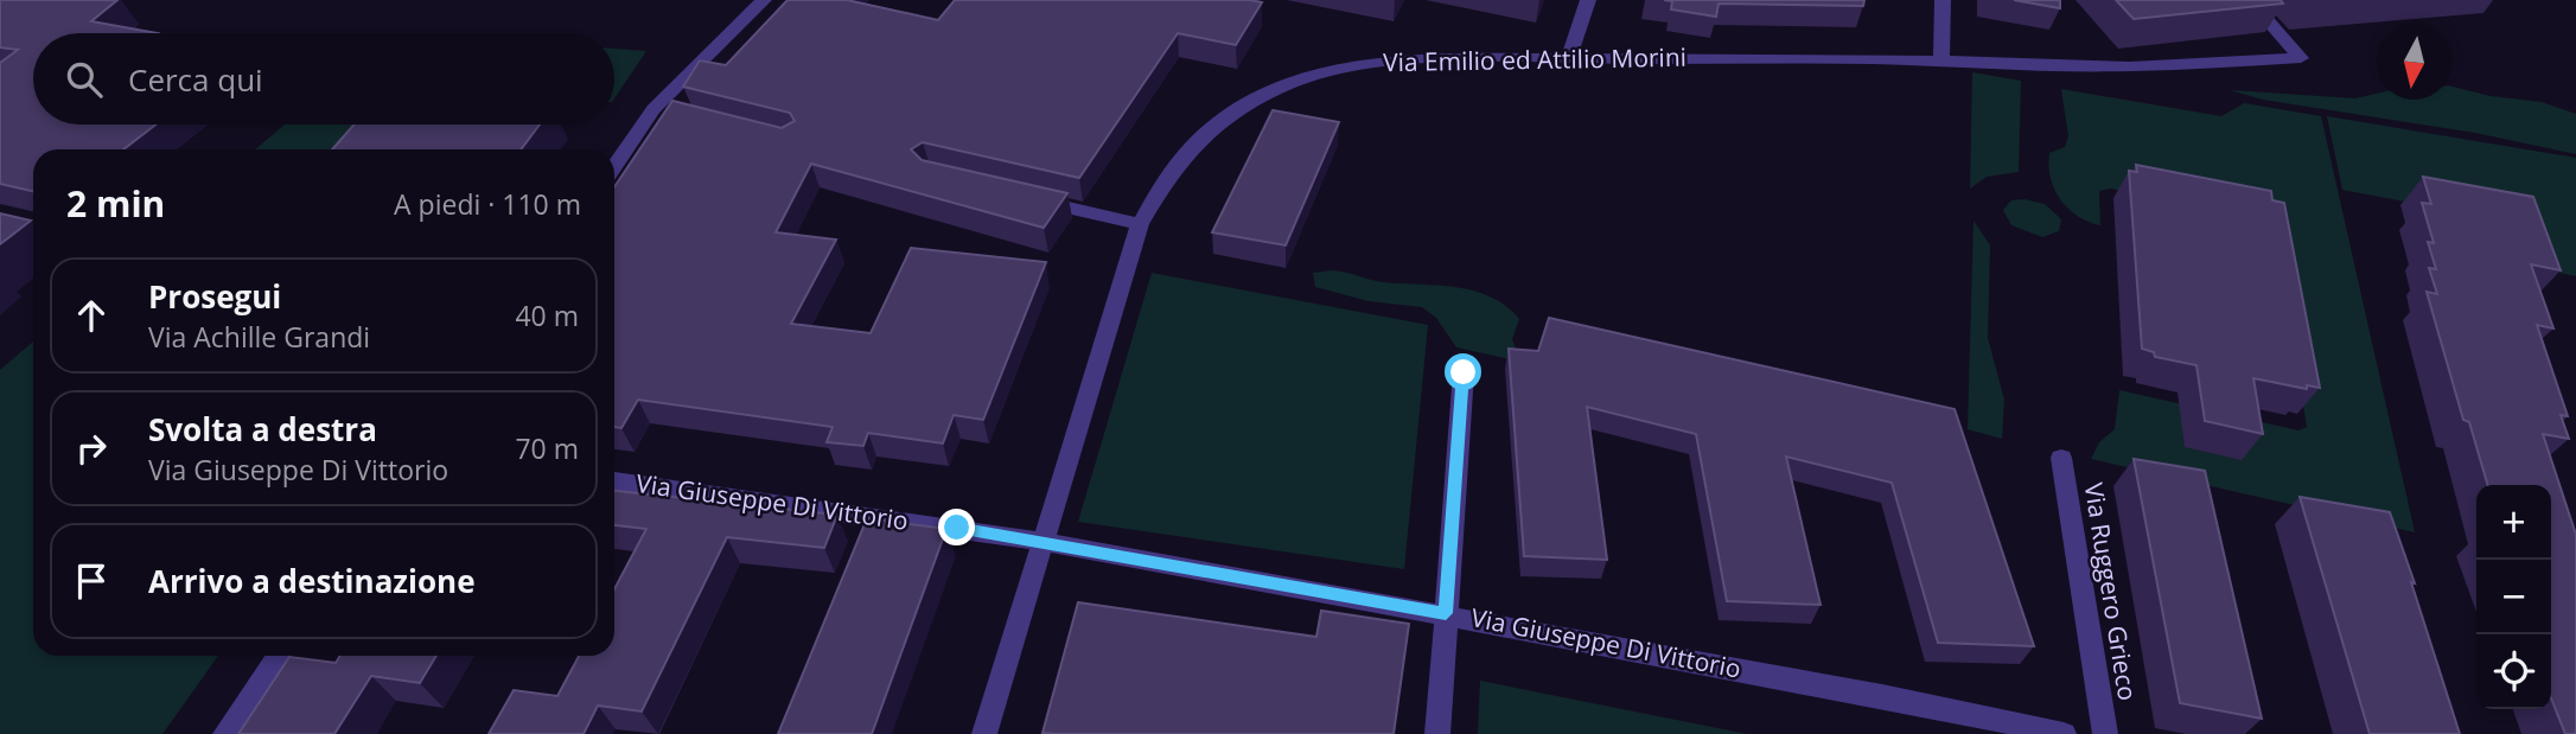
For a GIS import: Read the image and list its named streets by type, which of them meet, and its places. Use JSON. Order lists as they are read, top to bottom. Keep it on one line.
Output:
{"streets":{"street":["Via Emilio ed Attilio Morini","Via Giuseppe Di Vittorio","Via Ruggero Grieco"]},"crossings":[["Via Emilio ed Attilio Morini","Via Giuseppe Di Vittorio"]],"north":"bottom","page":{"search":"Cerca qui","heading":["2 min","A piedi · 110 m"],"list":[["Prosegui","Via Achille Grandi","40 m"],["Svolta a destra","Via Giuseppe Di Vittorio","70 m"],"Arrivo a destinazione"],"map_buttons":["+","−"]}}
